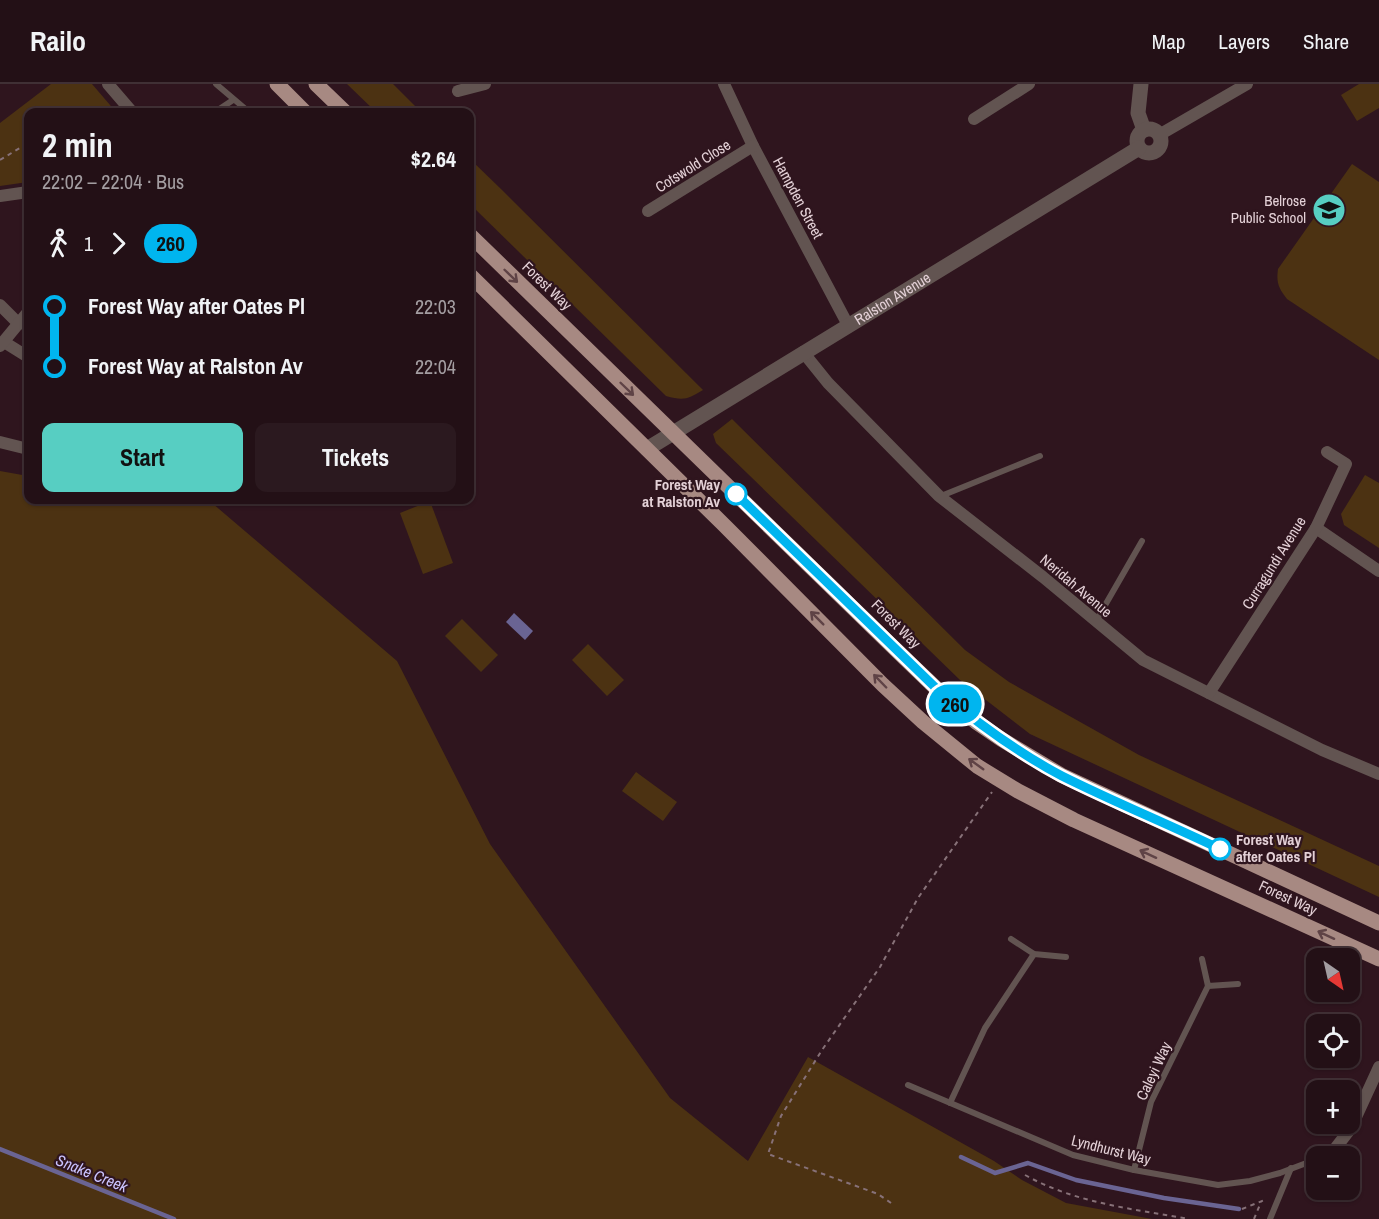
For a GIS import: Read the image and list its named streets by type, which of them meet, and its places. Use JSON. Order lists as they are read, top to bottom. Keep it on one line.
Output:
{"streets":{"main road":["Forest Way"],"street":["Cotswold Close","Hampden Street","Ralston Avenue","Curragundi Avenue","Neridah Avenue"],"lane":["Caleyi Way","Lyndhurst Way"]},"crossings":[["Cotswold Close","Hampden Street"],["Hampden Street","Ralston Avenue"],["Forest Way","Ralston Avenue"],["Ralston Avenue","Neridah Avenue"],["Curragundi Avenue","Neridah Avenue"],["Caleyi Way","Lyndhurst Way"]],"water":["Snake Creek"],"places":{"school or university":["Belrose Public School"],"other":["Forest Way at Ralston Av","Forest Way after Oates Pl"]},"lines":["bus line 260"],"north":"bottom right","page":{"header":"Railo","nav":["Map","Layers","Share"],"on_map":"260","heading":["2 min","22:02 – 22:04 · Bus","$2.64"],"legs":["1","260"],"list":[{"name":"Forest Way after Oates Pl","value":"22:03"},{"name":"Forest Way at Ralston Av","value":"22:04"}],"buttons":["Start","Tickets"],"map_buttons":["+","−"]}}
